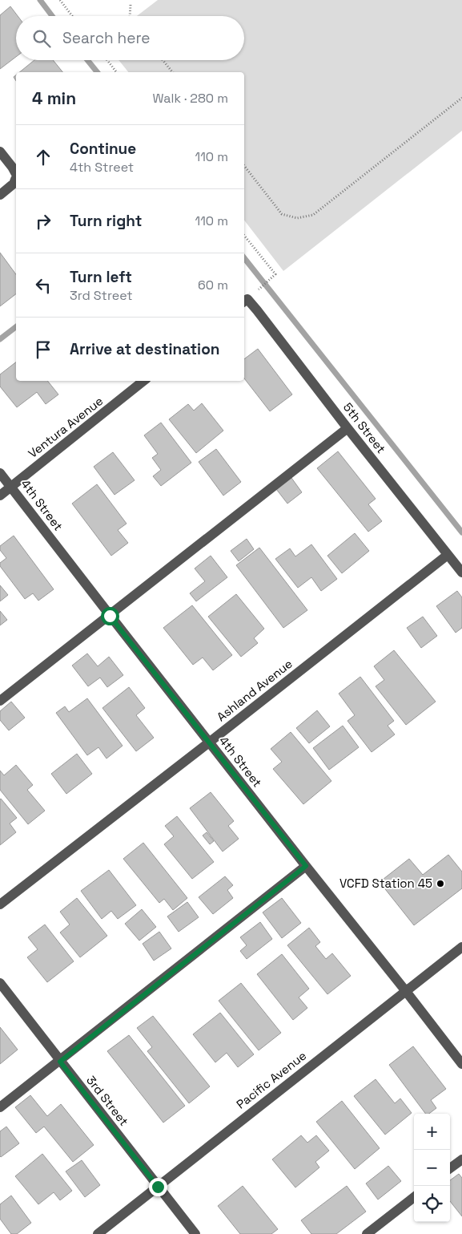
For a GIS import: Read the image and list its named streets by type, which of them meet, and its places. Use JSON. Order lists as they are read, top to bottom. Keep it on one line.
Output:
{"streets":{"street":["Ventura Avenue","5th Street","4th Street","Ashland Avenue","Pacific Avenue","3rd Street"]},"crossings":[["Ventura Avenue","4th Street"],["5th Street","Ashland Avenue"],["4th Street","Ashland Avenue"],["4th Street","Pacific Avenue"],["Pacific Avenue","3rd Street"]],"places":["VCFD Station 45"],"page":{"search":"Search here","heading":["4 min","Walk · 280 m"],"list":[["Continue","4th Street","110 m"],["Turn right","110 m"],["Turn left","3rd Street","60 m"],"Arrive at destination"],"map_buttons":["+","−"]}}
